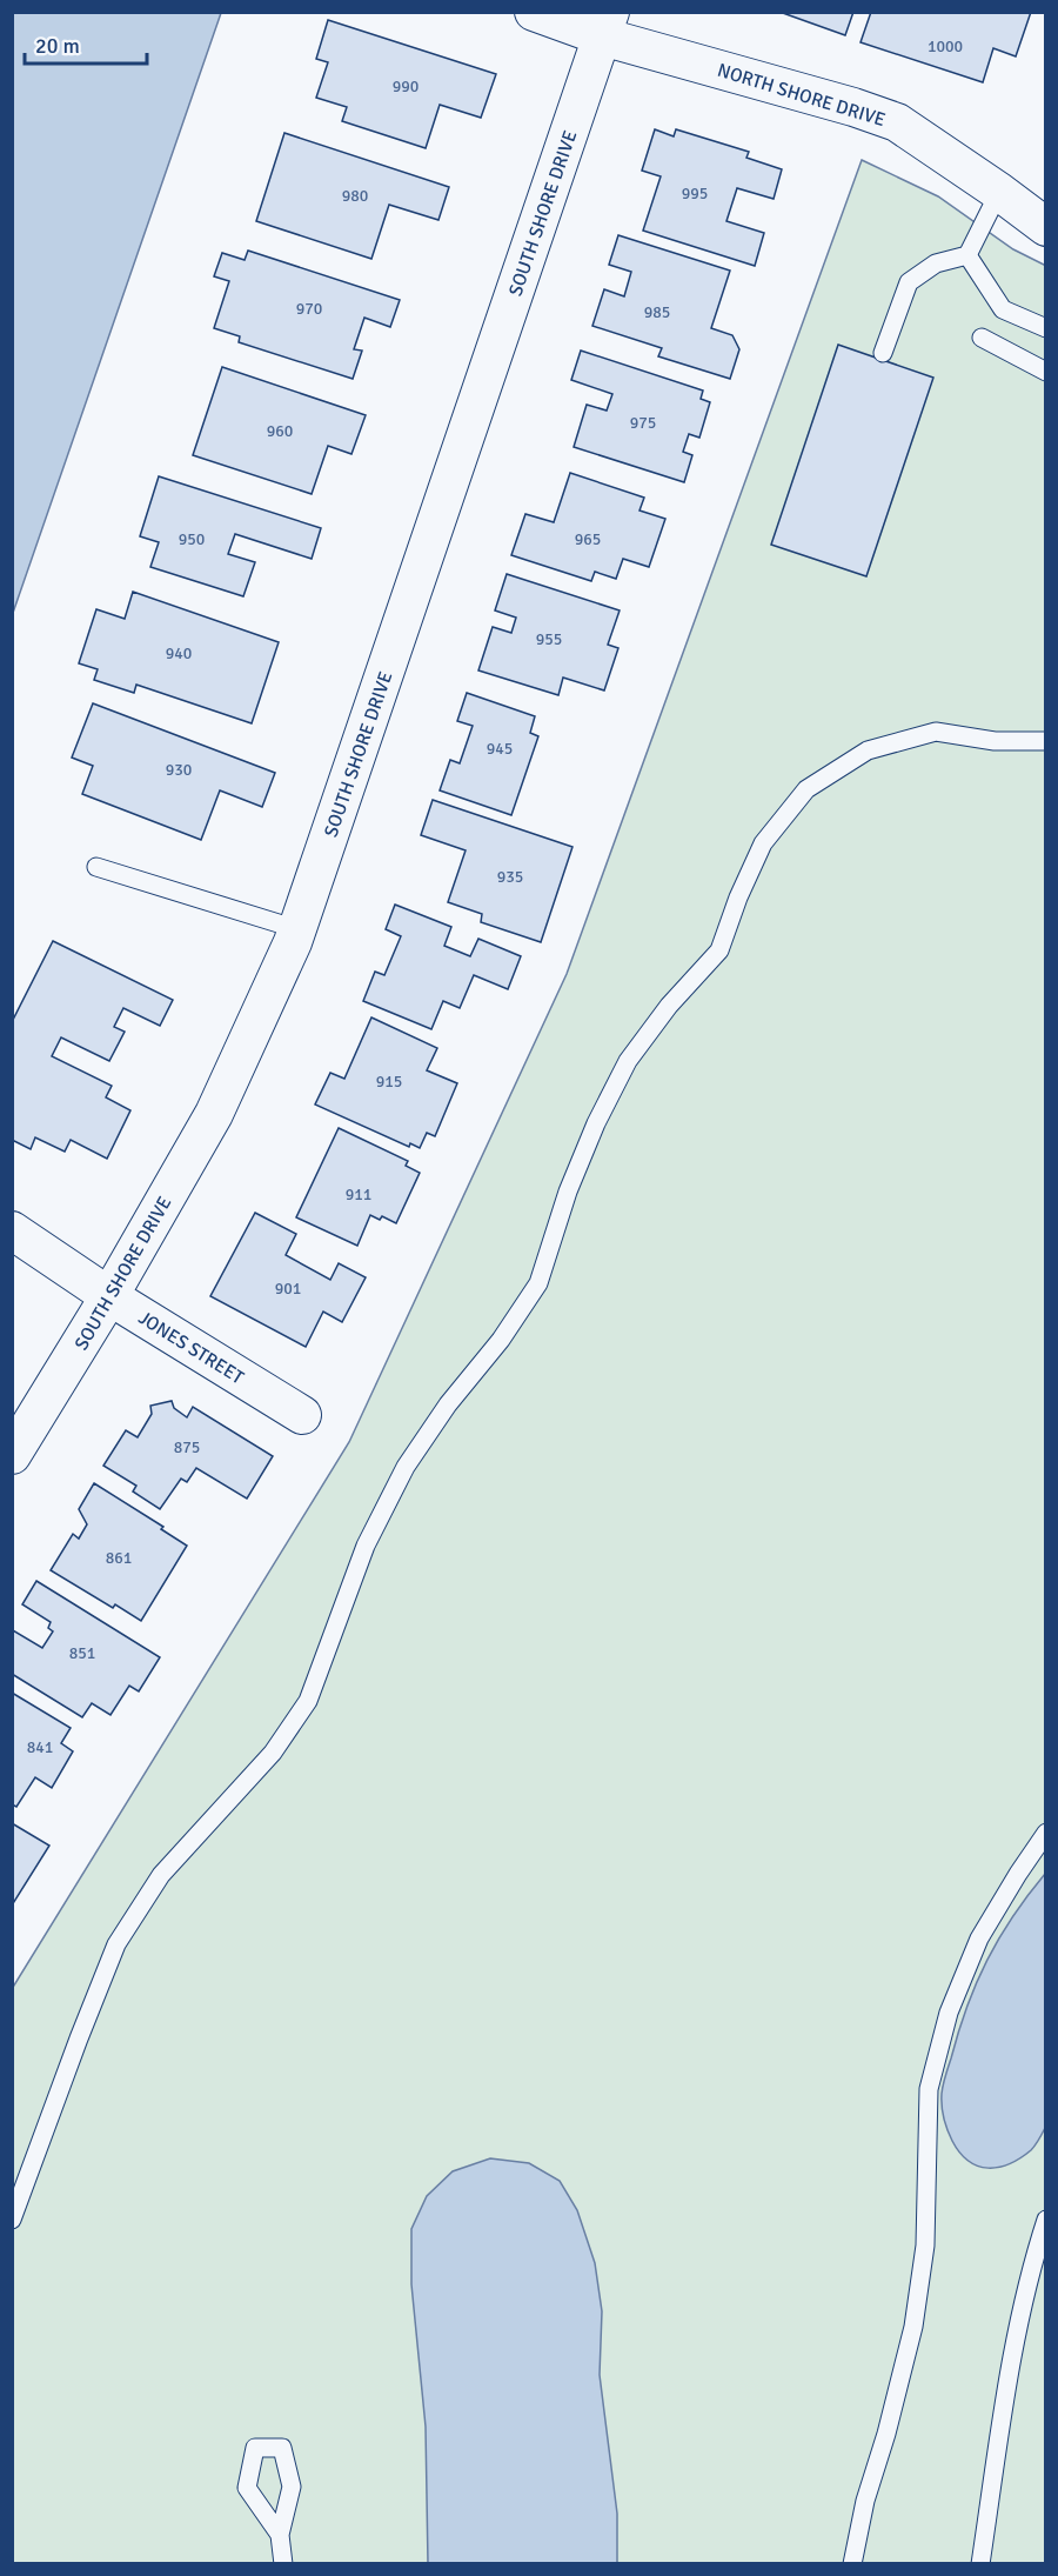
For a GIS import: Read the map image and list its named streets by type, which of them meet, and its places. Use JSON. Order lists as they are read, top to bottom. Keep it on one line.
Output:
{"streets":{"street":["NORTH SHORE DRIVE","SOUTH SHORE DRIVE","JONES STREET"]},"crossings":[["NORTH SHORE DRIVE","SOUTH SHORE DRIVE"],["SOUTH SHORE DRIVE","JONES STREET"]],"house_numbers":["1000","990","995","980","970","985","975","960","950","965","955","940","945","930","935","915","911","901","875","861","851","841"],"scale_bar":"20 m"}
